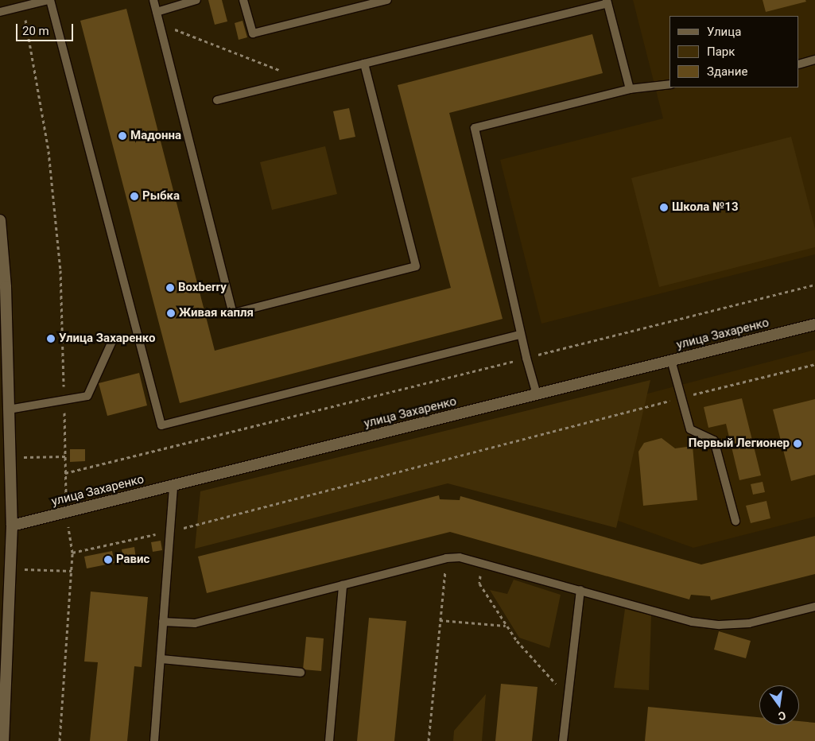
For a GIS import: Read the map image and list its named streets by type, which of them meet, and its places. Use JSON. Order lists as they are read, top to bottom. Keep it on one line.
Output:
{"streets":{"street":["улица Захаренко"]},"places":["Мадонна","Рыбка","Школа №13","Boxberry","Живая капля","Улица Захаренко","Первый Легионер","Равис"],"legend":["Улица","Парк","Здание"],"scale_bar":"20 m","north":"bottom"}
